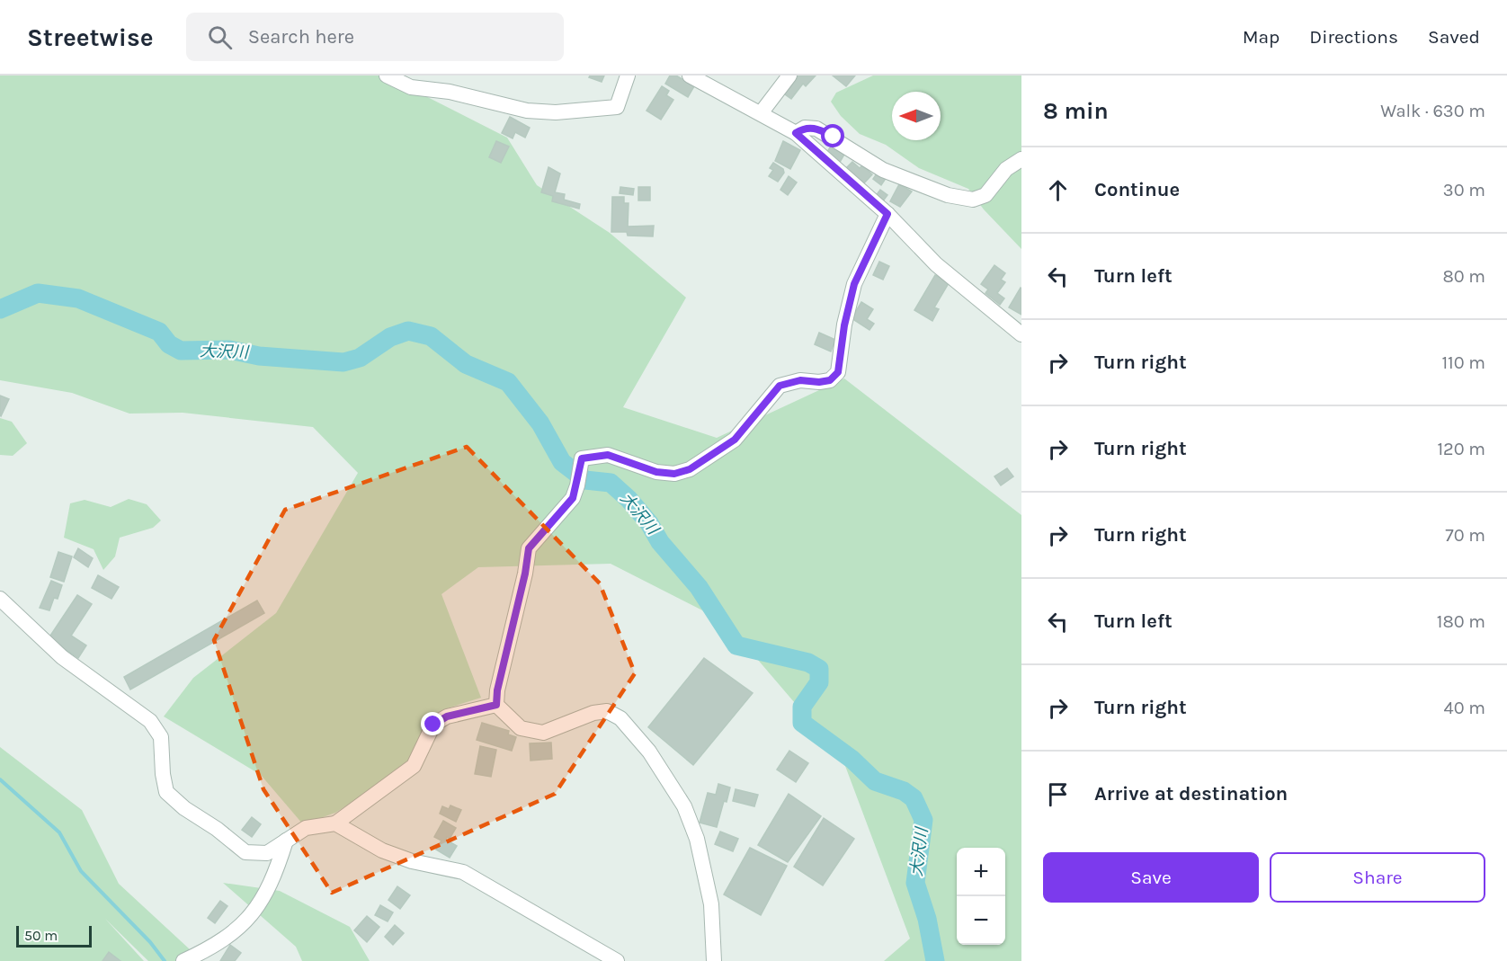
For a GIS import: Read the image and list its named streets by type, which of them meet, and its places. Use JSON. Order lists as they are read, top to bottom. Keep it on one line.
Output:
{"water":["大沢川"],"scale_bar":"50 m","north":"left","page":{"header":"Streetwise","search":"Search here","nav":["Map","Directions","Saved"],"heading":["8 min","Walk · 630 m"],"list":[["Continue","30 m"],["Turn left","80 m"],["Turn right","110 m"],["Turn right","120 m"],["Turn right","70 m"],["Turn left","180 m"],["Turn right","40 m"],"Arrive at destination"],"buttons":["Save","Share"],"map_buttons":["+","−"],"scale":"50 m"}}
